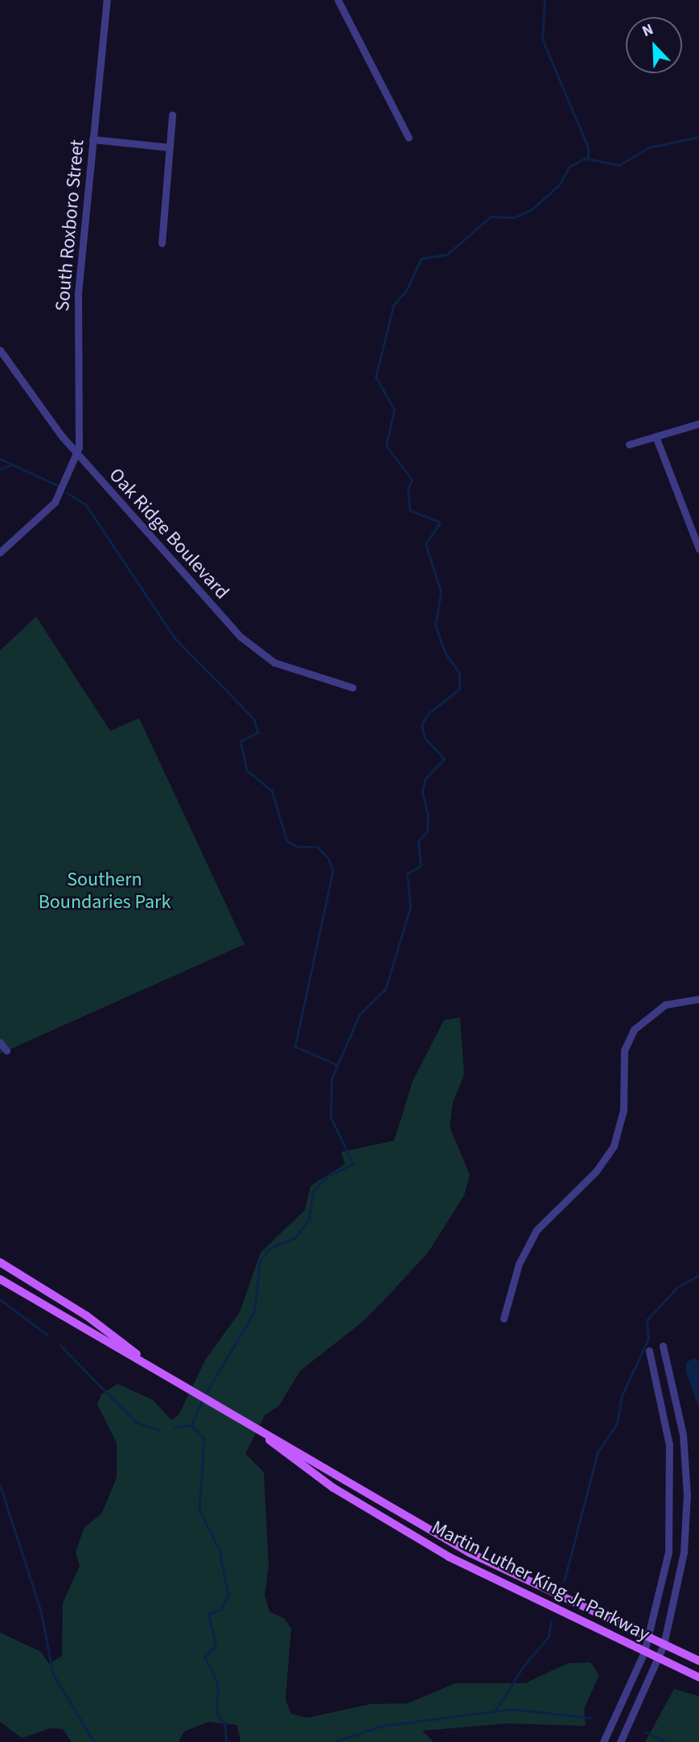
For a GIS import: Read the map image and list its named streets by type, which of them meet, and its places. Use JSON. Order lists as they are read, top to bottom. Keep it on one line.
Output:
{"streets":{"main road":["Martin Luther King Jr Parkway"],"street":["South Roxboro Street","Oak Ridge Boulevard"]},"crossings":[["South Roxboro Street","Oak Ridge Boulevard"]],"parks":["Southern Boundaries Park"],"north":"top left"}
